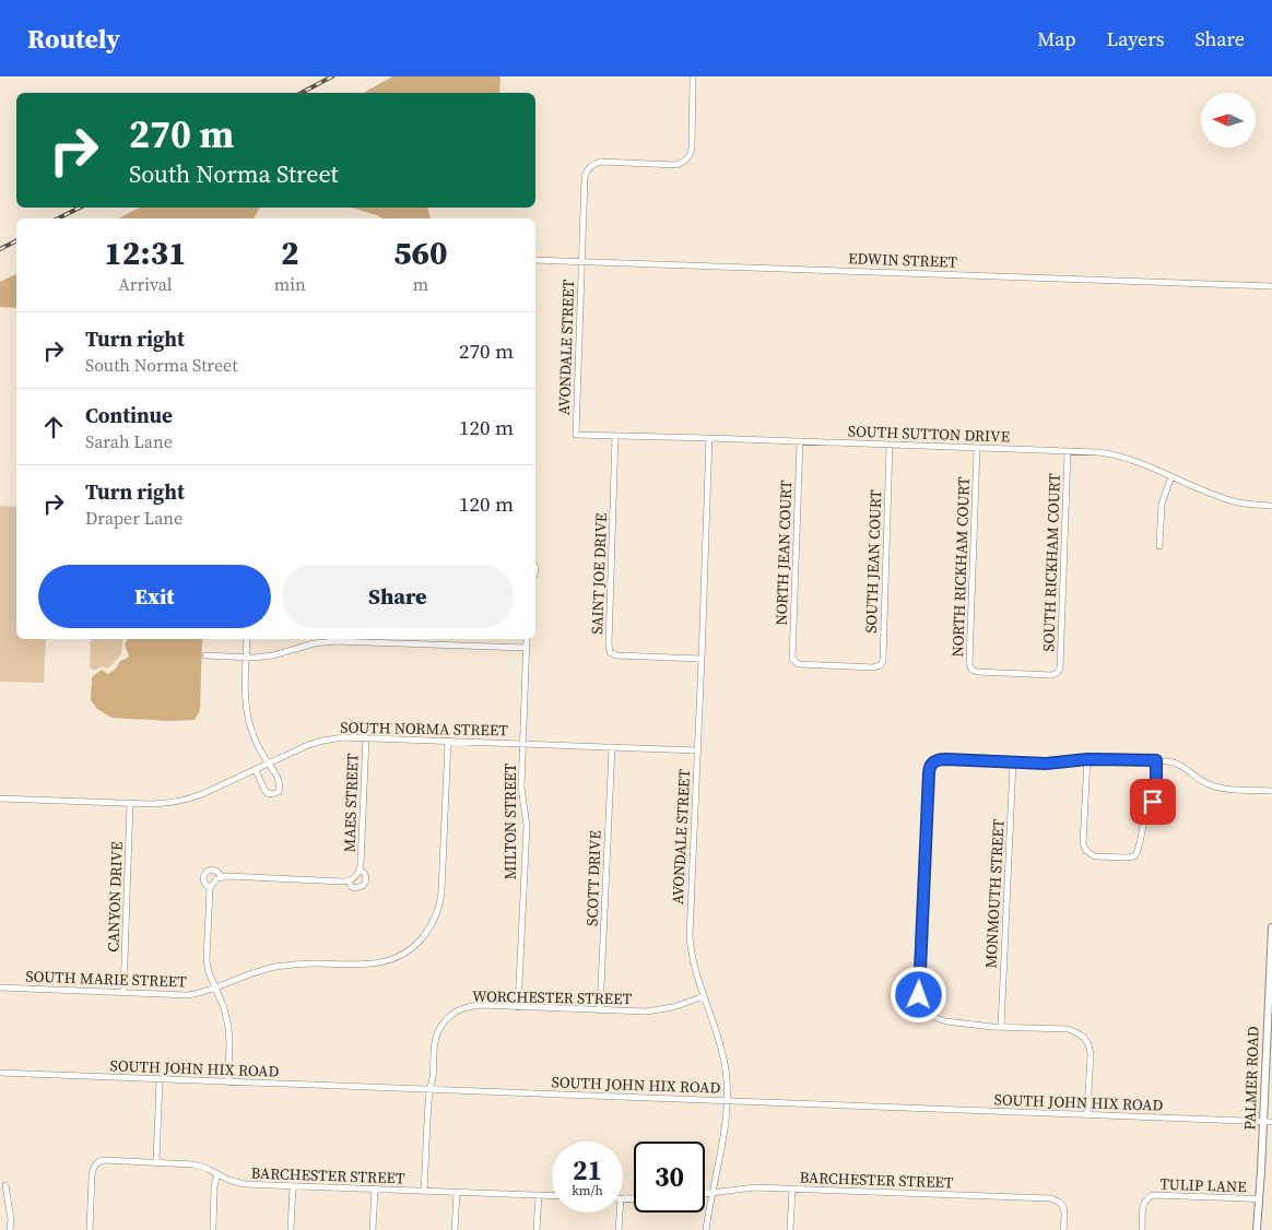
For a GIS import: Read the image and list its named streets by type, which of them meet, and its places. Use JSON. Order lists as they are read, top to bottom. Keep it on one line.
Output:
{"streets":{"street":["EDWIN STREET","AVONDALE STREET","SOUTH SUTTON DRIVE","NORTH JEAN COURT","SOUTH JEAN COURT","SOUTH RICKHAM COURT","NORTH RICKHAM COURT","SAINT JOE DRIVE","SOUTH NORMA STREET","MAES STREET","MILTON STREET","SCOTT DRIVE","MONMOUTH STREET","CANYON DRIVE","SOUTH MARIE STREET","WORCHESTER STREET","SOUTH JOHN HIX ROAD","PALMER ROAD","BARCHESTER STREET","TULIP LANE"]},"crossings":[["EDWIN STREET","AVONDALE STREET"],["AVONDALE STREET","SOUTH SUTTON DRIVE"],["AVONDALE STREET","SAINT JOE DRIVE"],["AVONDALE STREET","SOUTH NORMA STREET"],["AVONDALE STREET","WORCHESTER STREET"],["AVONDALE STREET","SOUTH JOHN HIX ROAD"],["AVONDALE STREET","BARCHESTER STREET"],["SOUTH SUTTON DRIVE","NORTH JEAN COURT"],["SOUTH SUTTON DRIVE","SOUTH JEAN COURT"],["SOUTH SUTTON DRIVE","SOUTH RICKHAM COURT"],["SOUTH SUTTON DRIVE","NORTH RICKHAM COURT"],["SOUTH SUTTON DRIVE","SAINT JOE DRIVE"],["NORTH JEAN COURT","SOUTH JEAN COURT"],["SOUTH RICKHAM COURT","NORTH RICKHAM COURT"],["SOUTH NORMA STREET","MAES STREET"],["SOUTH NORMA STREET","MILTON STREET"],["SOUTH NORMA STREET","SCOTT DRIVE"],["SOUTH NORMA STREET","CANYON DRIVE"],["SOUTH NORMA STREET","SOUTH MARIE STREET"],["MAES STREET","SOUTH MARIE STREET"],["MAES STREET","SOUTH JOHN HIX ROAD"],["MILTON STREET","WORCHESTER STREET"],["SCOTT DRIVE","WORCHESTER STREET"],["CANYON DRIVE","SOUTH MARIE STREET"],["WORCHESTER STREET","SOUTH JOHN HIX ROAD"],["WORCHESTER STREET","BARCHESTER STREET"],["SOUTH JOHN HIX ROAD","PALMER ROAD"],["PALMER ROAD","TULIP LANE"]],"north":"left","page":{"header":"Routely","nav":["Map","Layers","Share"],"turn":["270 m","South Norma Street"],"eta":["12:31","Arrival","2","min","560","m"],"list":[{"name":"Turn right","note":"South Norma Street","value":"270 m"},{"name":"Continue","note":"Sarah Lane","value":"120 m"},{"name":"Turn right","note":"Draper Lane","value":"120 m"}],"buttons":["Exit","Share"],"speed":"21 km/h","limit":"30"}}
